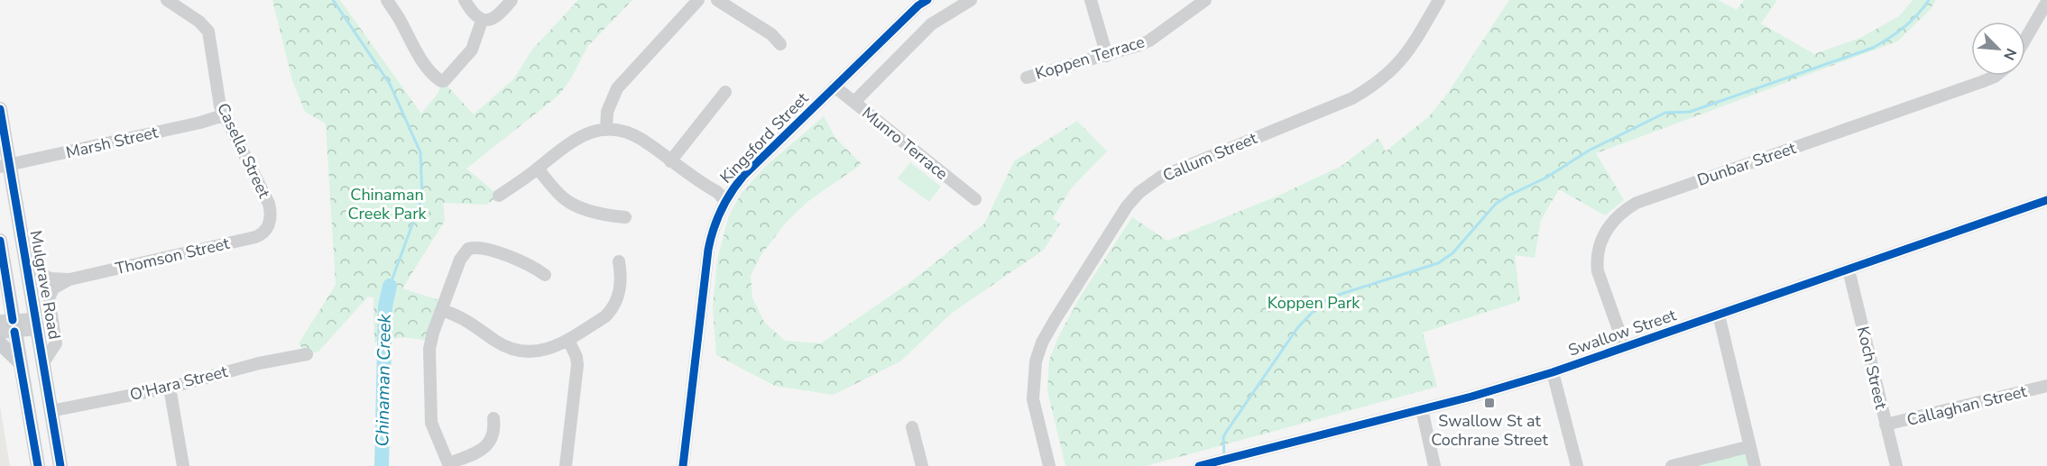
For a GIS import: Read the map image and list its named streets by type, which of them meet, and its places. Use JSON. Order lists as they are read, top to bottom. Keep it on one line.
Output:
{"streets":{"main road":["Mulgrave Road"],"street":["Koppen Terrace","Kingsford Street","Marsh Street","Munro Terrace","Casella Street","Callum Street","Dunbar Street","Thomson Street","Swallow Street","Koch Street","O'Hara Street","Callaghan Street"]},"crossings":[["Kingsford Street","Munro Terrace"],["Marsh Street","Casella Street"],["Marsh Street","Mulgrave Road"],["Casella Street","Thomson Street"],["Dunbar Street","Swallow Street"],["Thomson Street","Mulgrave Road"],["Mulgrave Road","O'Hara Street"],["Swallow Street","Koch Street"],["Koch Street","Callaghan Street"]],"water":["Chinaman Creek"],"parks":["Chinaman Creek Park","Koppen Park"],"places":{"transit":["Swallow St at Cochrane Street"]},"north":"bottom right"}
